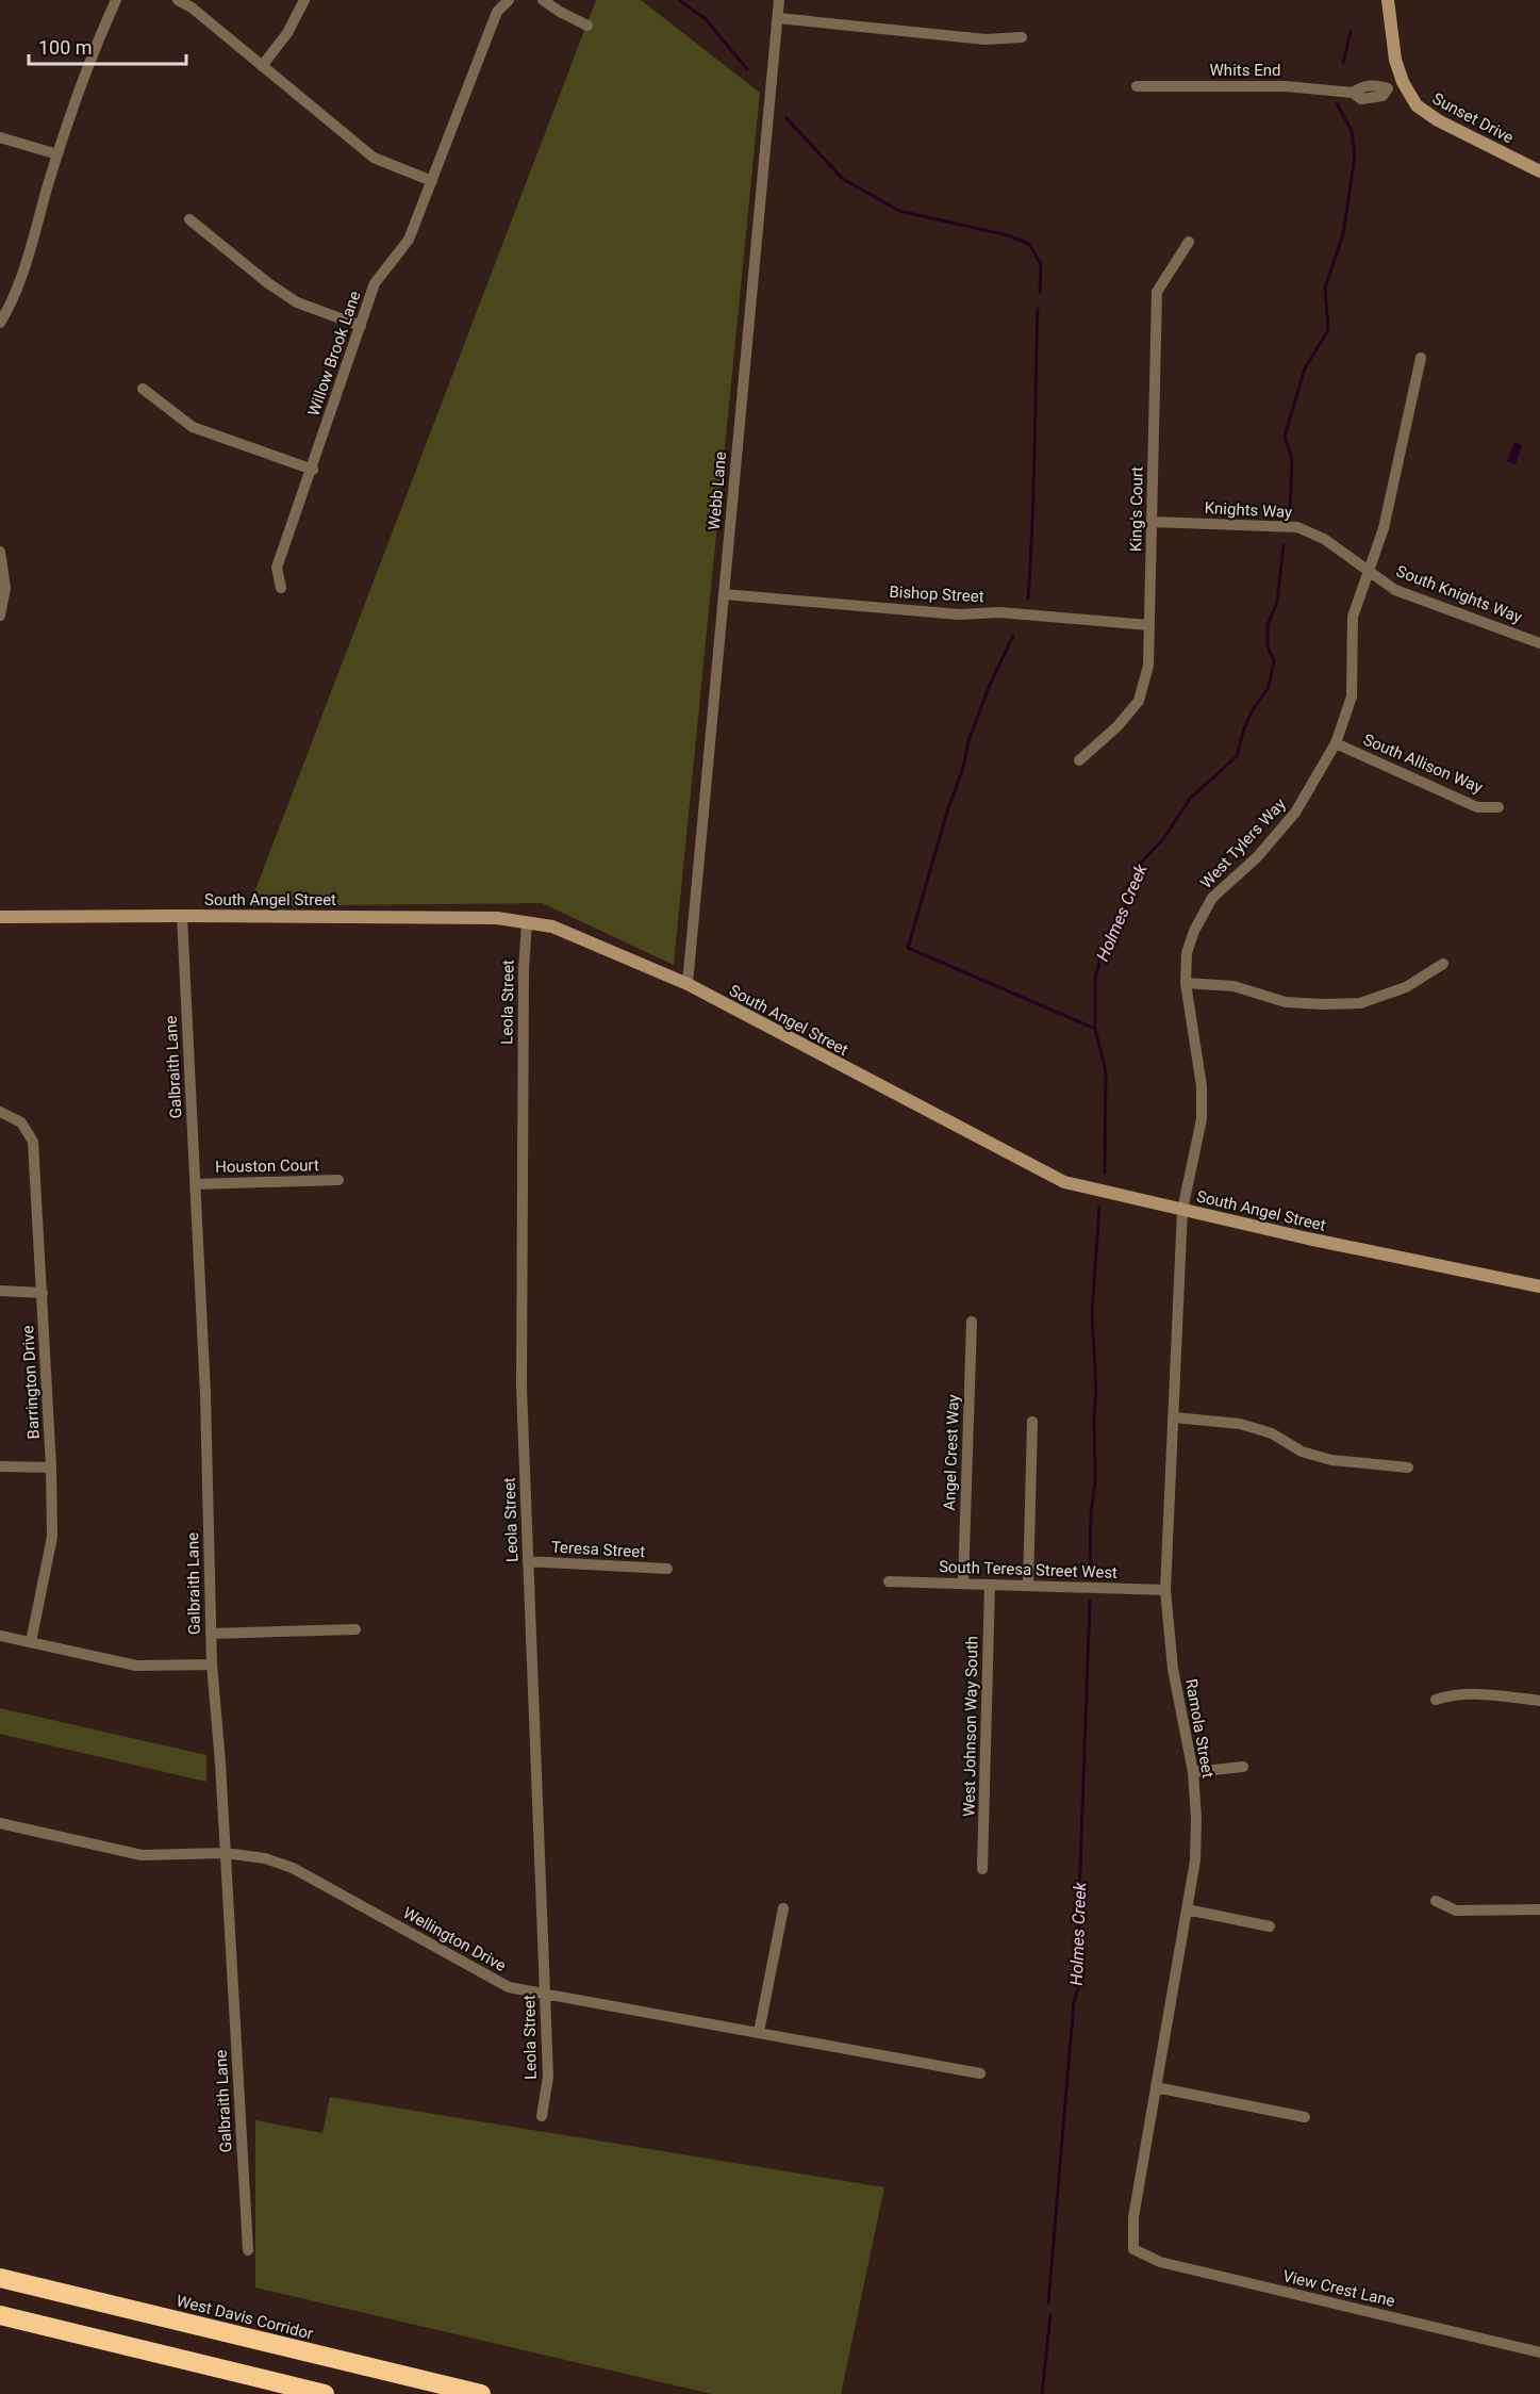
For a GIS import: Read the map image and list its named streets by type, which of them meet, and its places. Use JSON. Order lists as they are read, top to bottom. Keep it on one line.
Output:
{"streets":{"highway":["West Davis Corridor"],"street":["Whits End","Sunset Drive","Willow Brook Lane","Webb Lane","King's Court","Knights Way","Bishop Street","South Knights Way","South Allison Way","West Tylers Way","South Angel Street","Leola Street","Galbraith Lane","Houston Court","Barrington Drive","Angel Crest Way","Teresa Street","South Teresa Street West","West Johnson Way South","Ramola Street","Wellington Drive","View Crest Lane"]},"crossings":[["Whits End","Sunset Drive"],["Webb Lane","Bishop Street"],["Webb Lane","South Angel Street"],["King's Court","Knights Way"],["King's Court","Bishop Street"],["Knights Way","South Knights Way"],["Knights Way","West Tylers Way"],["South Knights Way","West Tylers Way"],["South Allison Way","West Tylers Way"],["West Tylers Way","South Angel Street"],["West Tylers Way","Ramola Street"],["South Angel Street","Leola Street"],["South Angel Street","Galbraith Lane"],["South Angel Street","Ramola Street"],["Leola Street","Teresa Street"],["Leola Street","Wellington Drive"],["Galbraith Lane","Houston Court"],["Galbraith Lane","Wellington Drive"],["Angel Crest Way","South Teresa Street West"],["South Teresa Street West","West Johnson Way South"],["South Teresa Street West","Ramola Street"],["Ramola Street","View Crest Lane"]],"water":["Holmes Creek"],"scale_bar":"100 m"}
